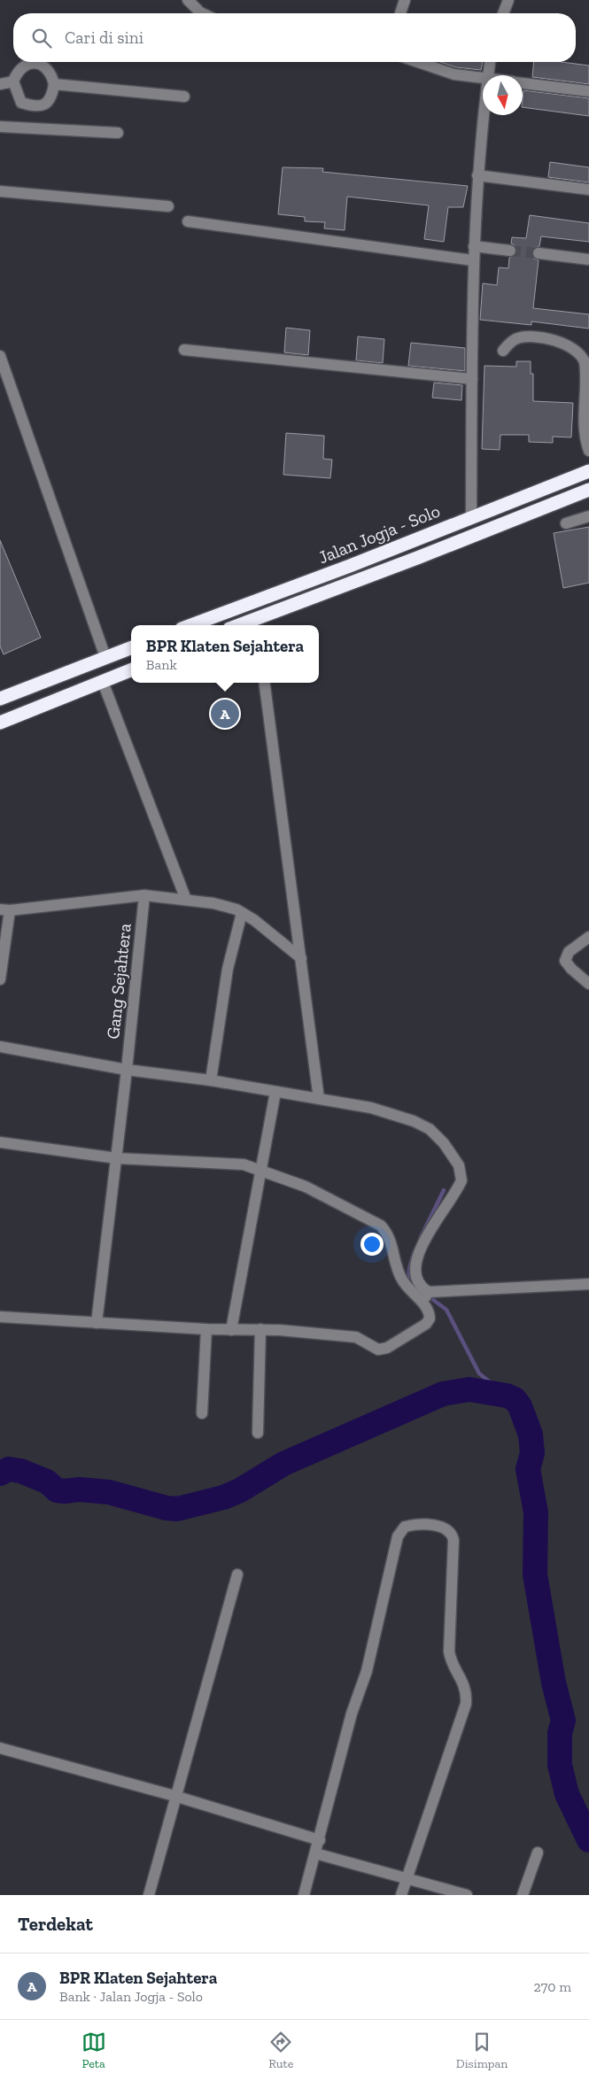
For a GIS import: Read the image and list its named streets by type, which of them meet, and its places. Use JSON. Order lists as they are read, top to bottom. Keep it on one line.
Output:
{"streets":{"highway":["Jalan Jogja - Solo"],"street":["Gang Sejahtera"]},"north":"bottom","page":{"search":"Cari di sini","popup":["BPR Klaten Sejahtera","Bank"],"pins":"A","heading":"Terdekat","list":[{"mark":"A","name":"BPR Klaten Sejahtera","note":"Bank · Jalan Jogja - Solo","value":"270 m"}],"nav":["Peta","Rute","Disimpan"]}}
